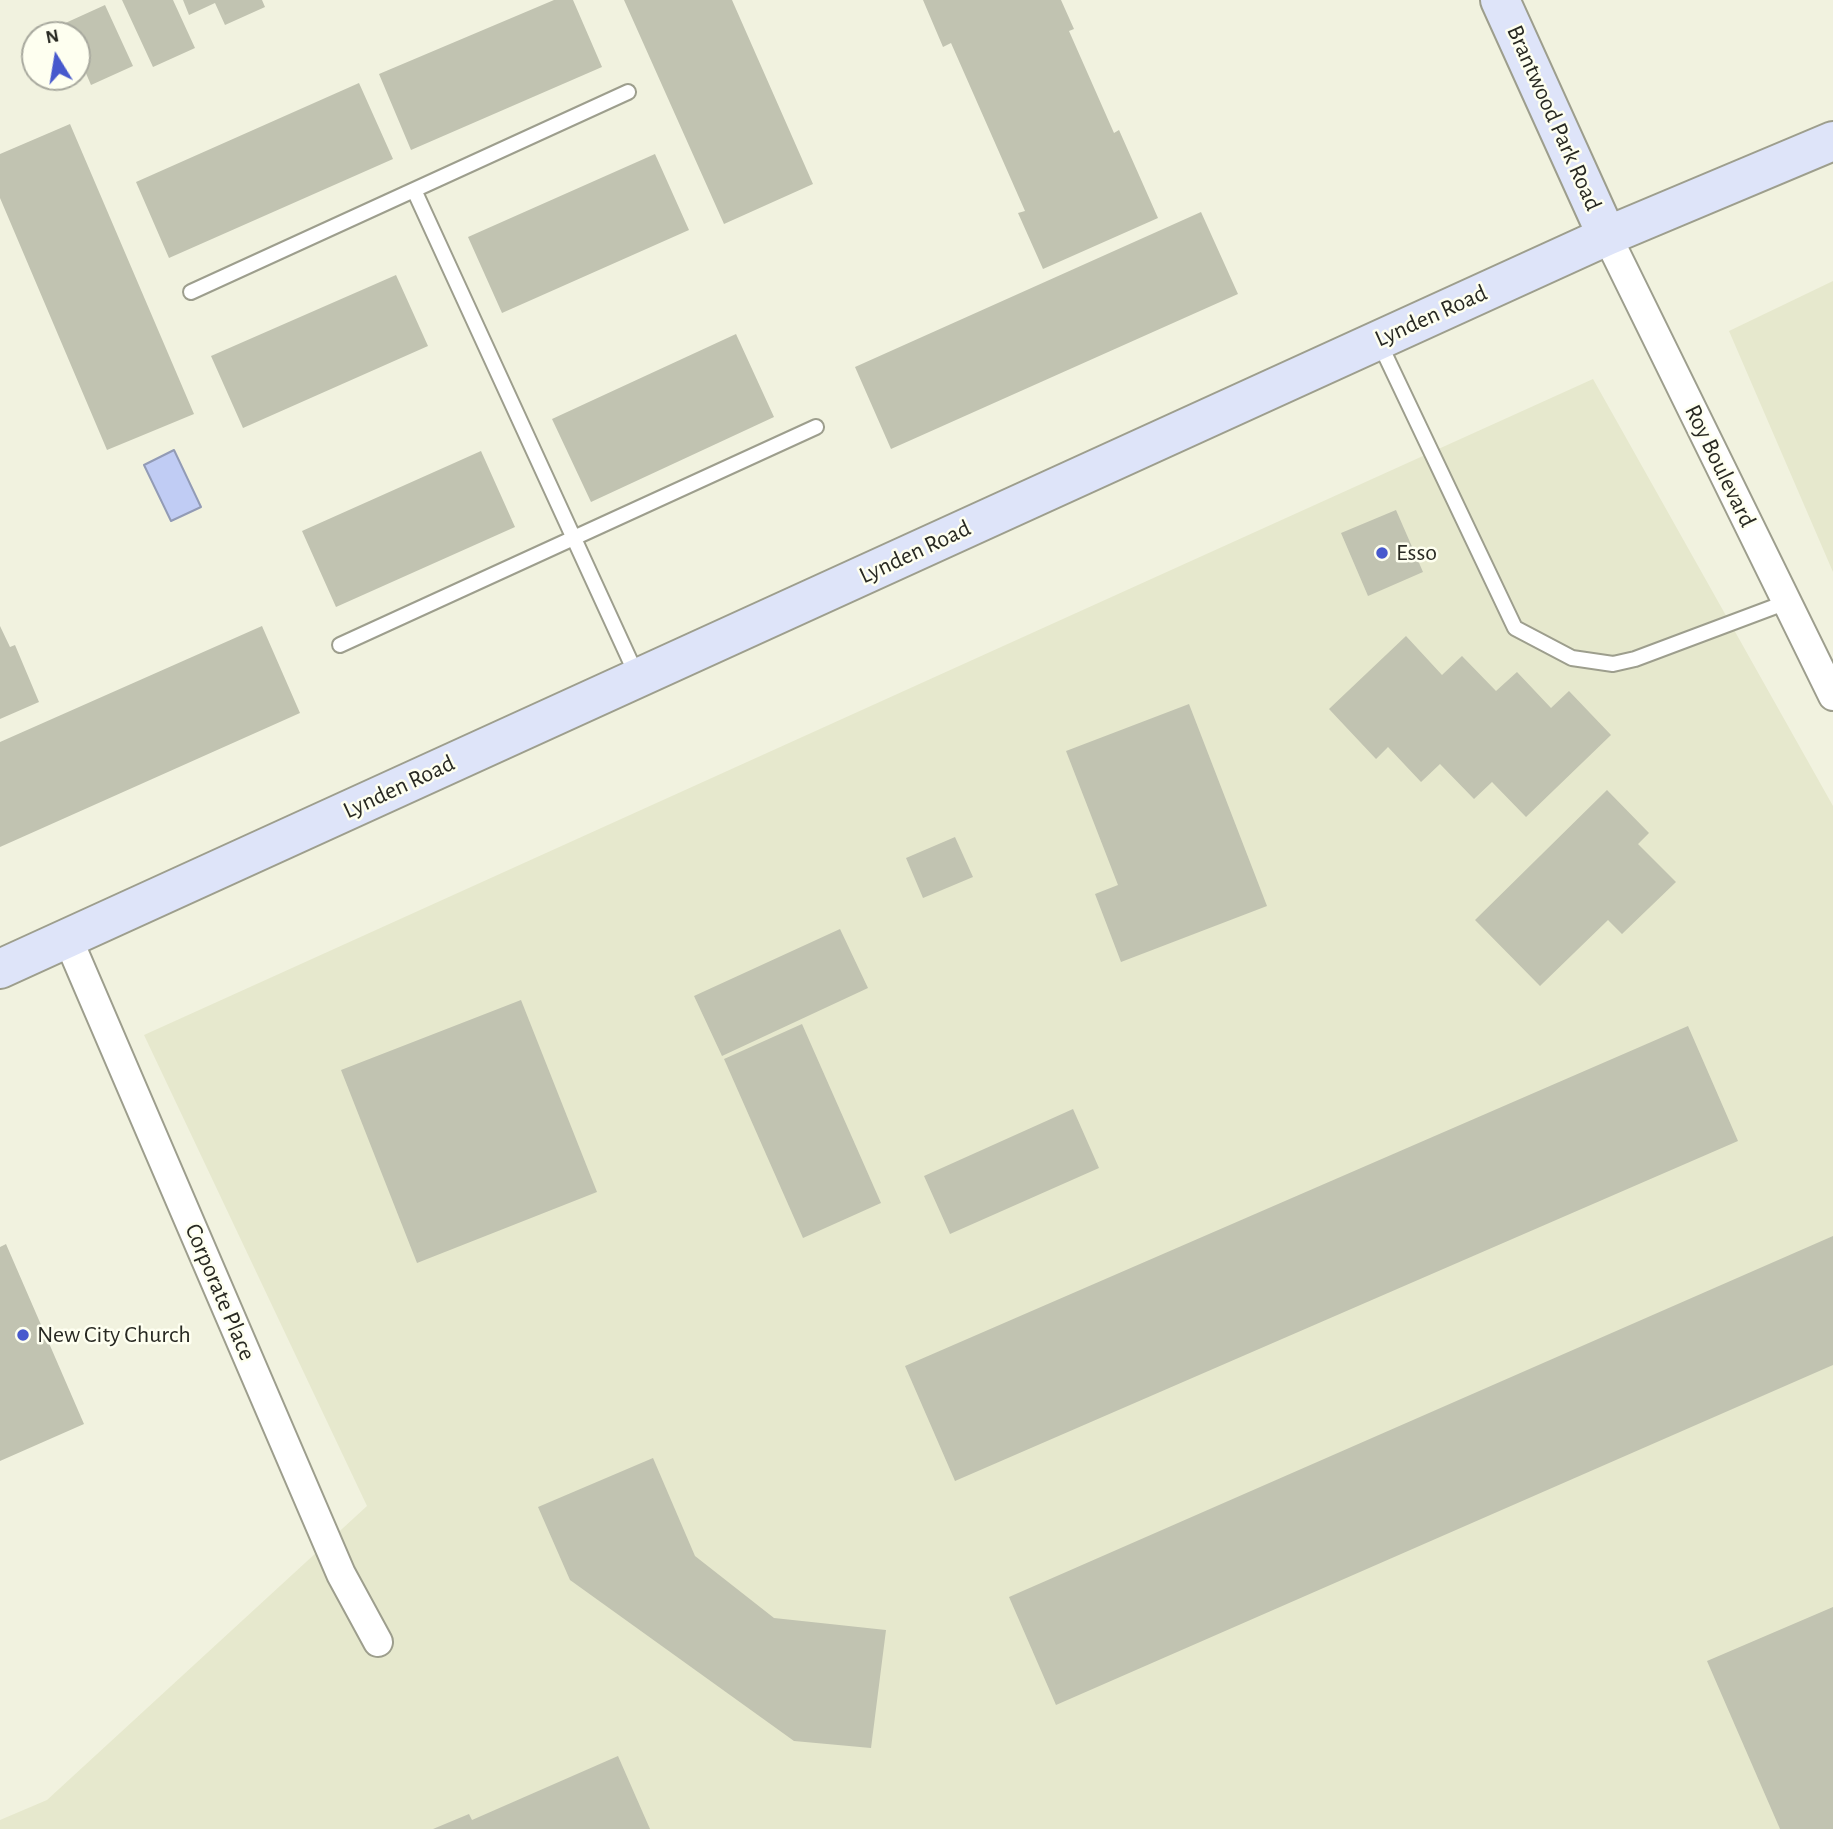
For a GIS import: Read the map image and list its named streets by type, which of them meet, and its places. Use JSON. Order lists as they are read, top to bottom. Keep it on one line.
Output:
{"streets":{"main road":["Brantwood Park Road","Lynden Road"],"street":["Roy Boulevard","Corporate Place"]},"crossings":[["Brantwood Park Road","Lynden Road"],["Brantwood Park Road","Roy Boulevard"],["Lynden Road","Roy Boulevard"],["Lynden Road","Corporate Place"]],"places":["Esso","New City Church"],"north":"top"}
